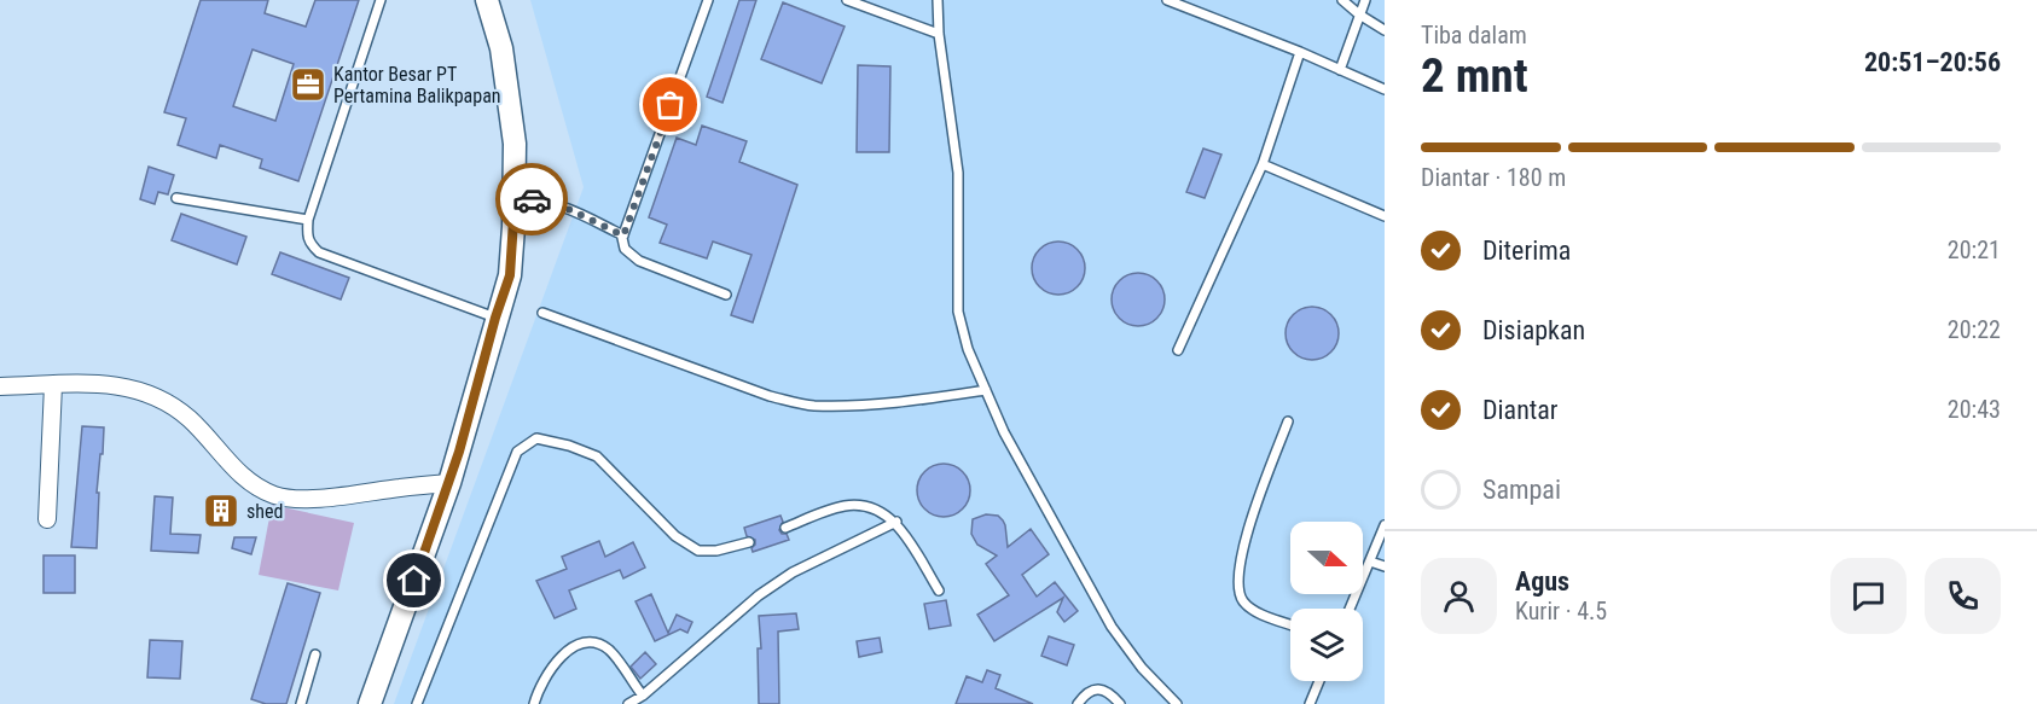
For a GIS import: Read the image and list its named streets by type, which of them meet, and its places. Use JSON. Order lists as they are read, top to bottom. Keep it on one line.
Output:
{"places":{"office":["Kantor Besar PT Pertamina Balikpapan"],"building":["shed"]},"north":"right","page":{"heading":["2 mnt","Tiba dalam","20:51–20:56"],"panel":["Agus","Kurir · 4.5"],"bar":"Diantar · 180 m","list":[["Diterima","20:21"],["Disiapkan","20:22"],["Diantar","20:43"],"Sampai"]}}
